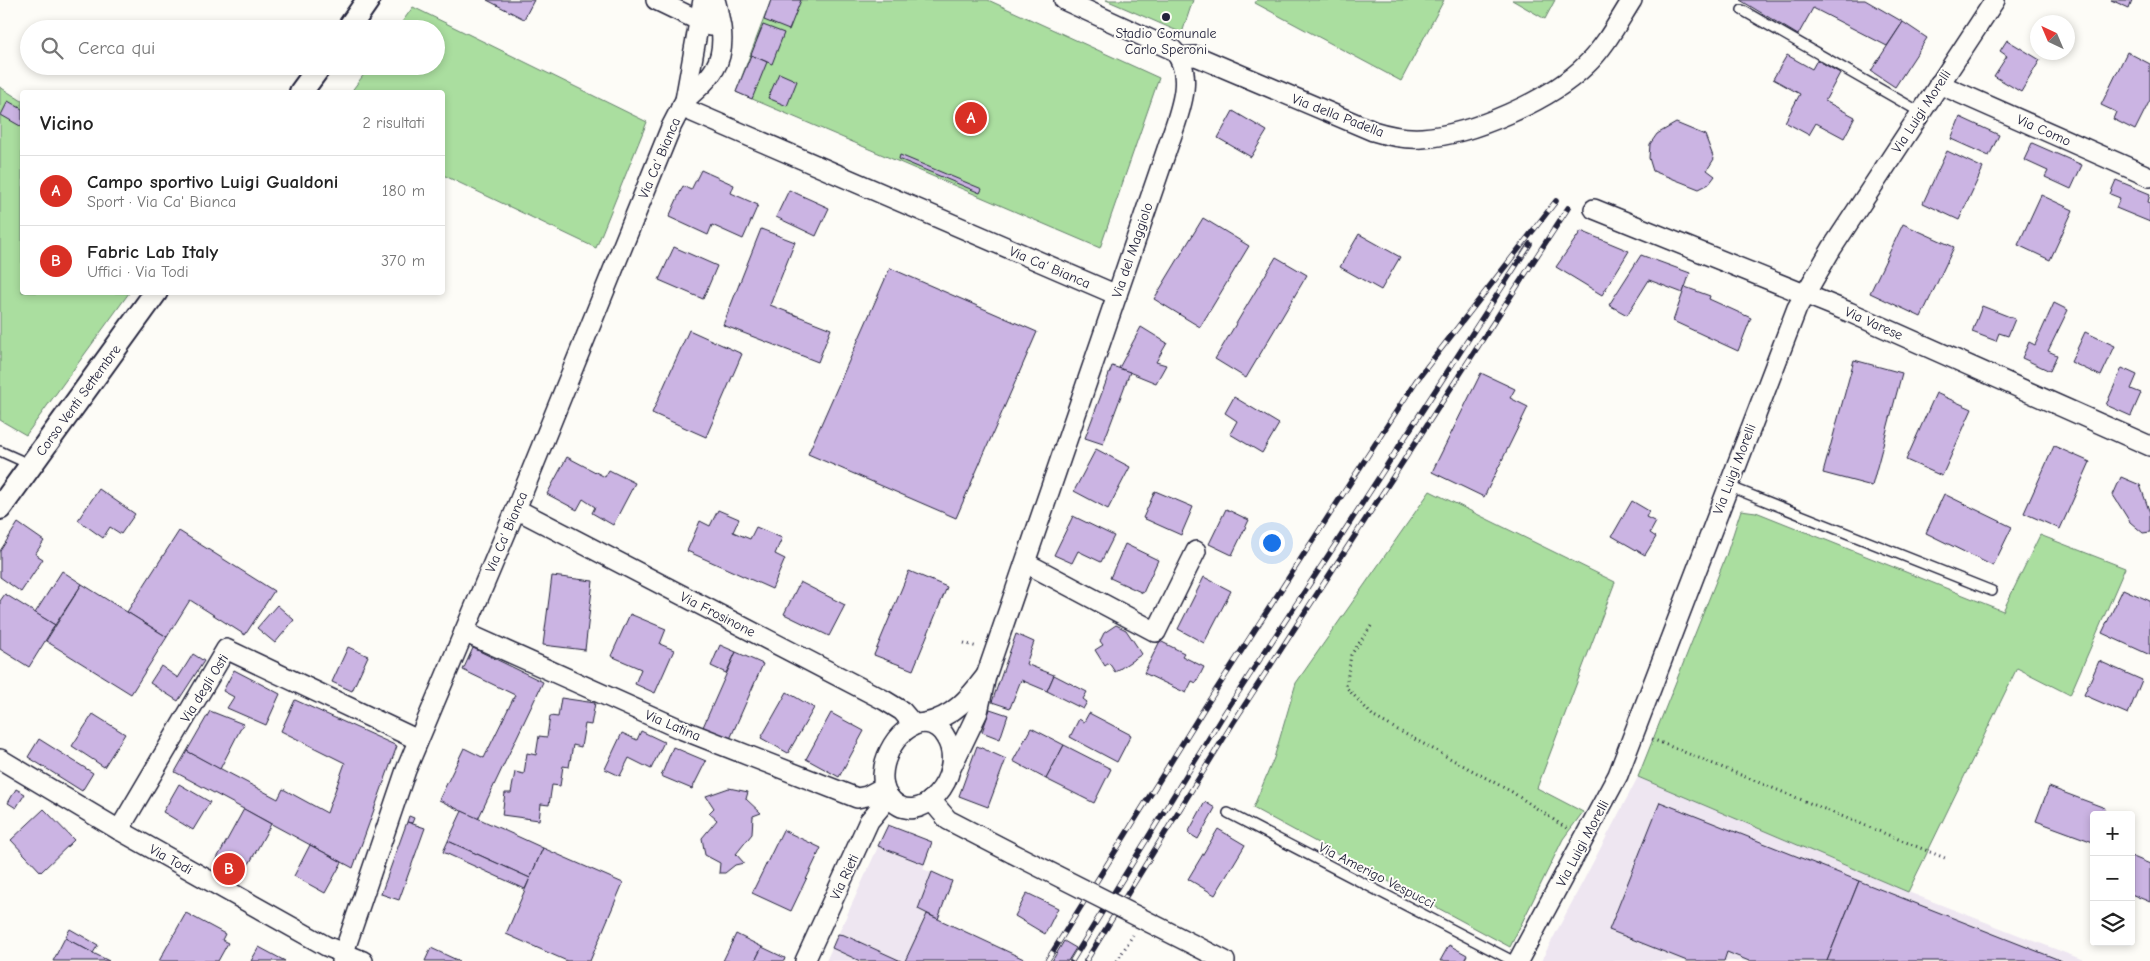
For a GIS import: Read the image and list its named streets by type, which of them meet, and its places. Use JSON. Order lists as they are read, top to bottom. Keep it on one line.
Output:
{"streets":{"street":["Via Luigi Morelli","Via della Padella","Via Como","Via Ca' Bianca","Via del Maggiolo","Via Varese","Corso Venti Settembre","Via Frosinone","Via degli Osti","Via Latina","Via Todi","Via Rieti"],"lane":["Via Amerigo Vespucci"]},"crossings":[["Via Luigi Morelli","Via Como"],["Via Luigi Morelli","Via Varese"],["Via della Padella","Via del Maggiolo"],["Via Ca' Bianca","Via del Maggiolo"],["Via Ca' Bianca","Via Frosinone"],["Via Ca' Bianca","Via degli Osti"],["Via Ca' Bianca","Via Latina"],["Via Ca' Bianca","Via Todi"],["Via del Maggiolo","Via Frosinone"],["Via del Maggiolo","Via Latina"],["Via del Maggiolo","Via Rieti"],["Via Frosinone","Via Latina"],["Via Frosinone","Via Rieti"],["Via degli Osti","Via Todi"],["Via Latina","Via Rieti"]],"places":["Stadio Comunale Carlo Speroni"],"north":"top left","page":{"search":"Cerca qui","heading":["Vicino","2 risultati"],"pins":["A","B"],"list":[{"mark":"A","name":"Campo sportivo Luigi Gualdoni","note":"Sport · Via Ca' Bianca","value":"180 m"},{"mark":"B","name":"Fabric Lab Italy","note":"Uffici · Via Todi","value":"370 m"}],"map_buttons":["+","−"]}}
